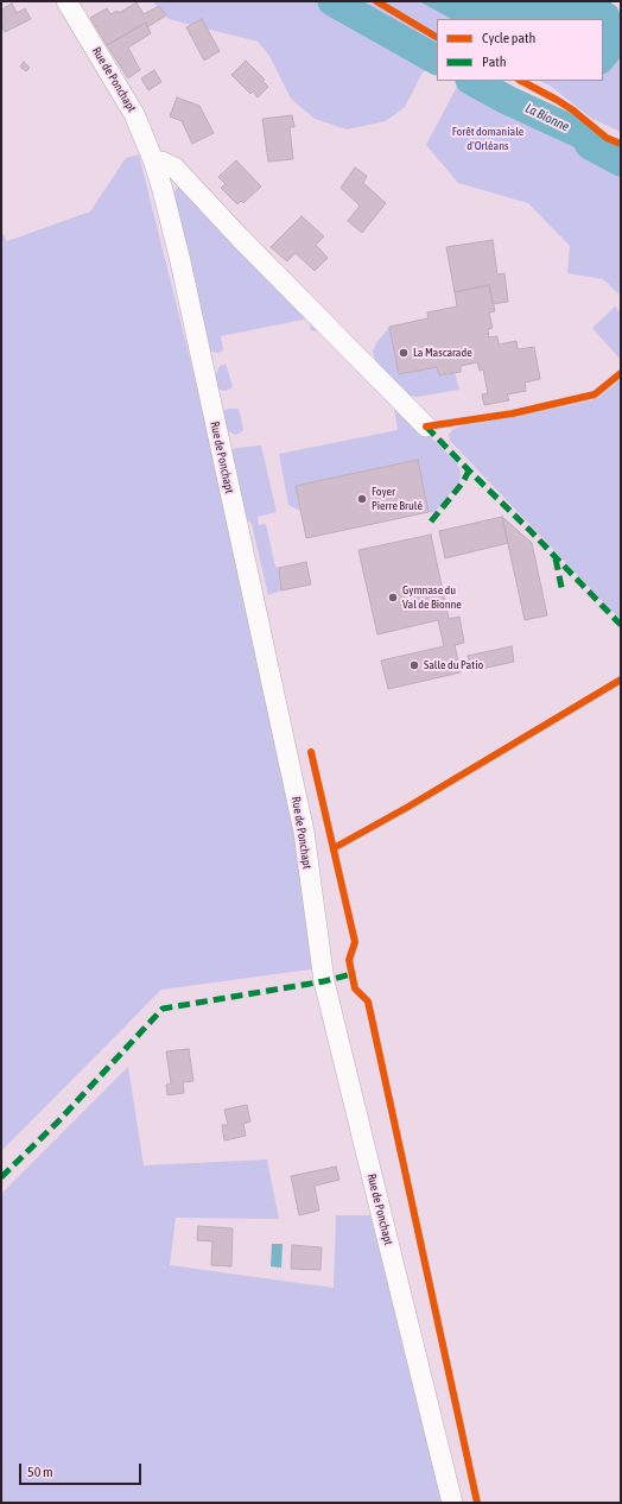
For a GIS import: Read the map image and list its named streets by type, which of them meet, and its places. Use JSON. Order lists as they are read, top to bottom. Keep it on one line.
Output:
{"streets":{"street":["Rue de Ponchapt"]},"water":["La Bionne"],"parks":["Forêt domaniale d'Orléans"],"places":["La Mascarade","Foyer Pierre Brulé","Gymnase du Val de Bionne","Salle du Patio"],"legend":["Cycle path","Path"],"scale_bar":"50 m"}
